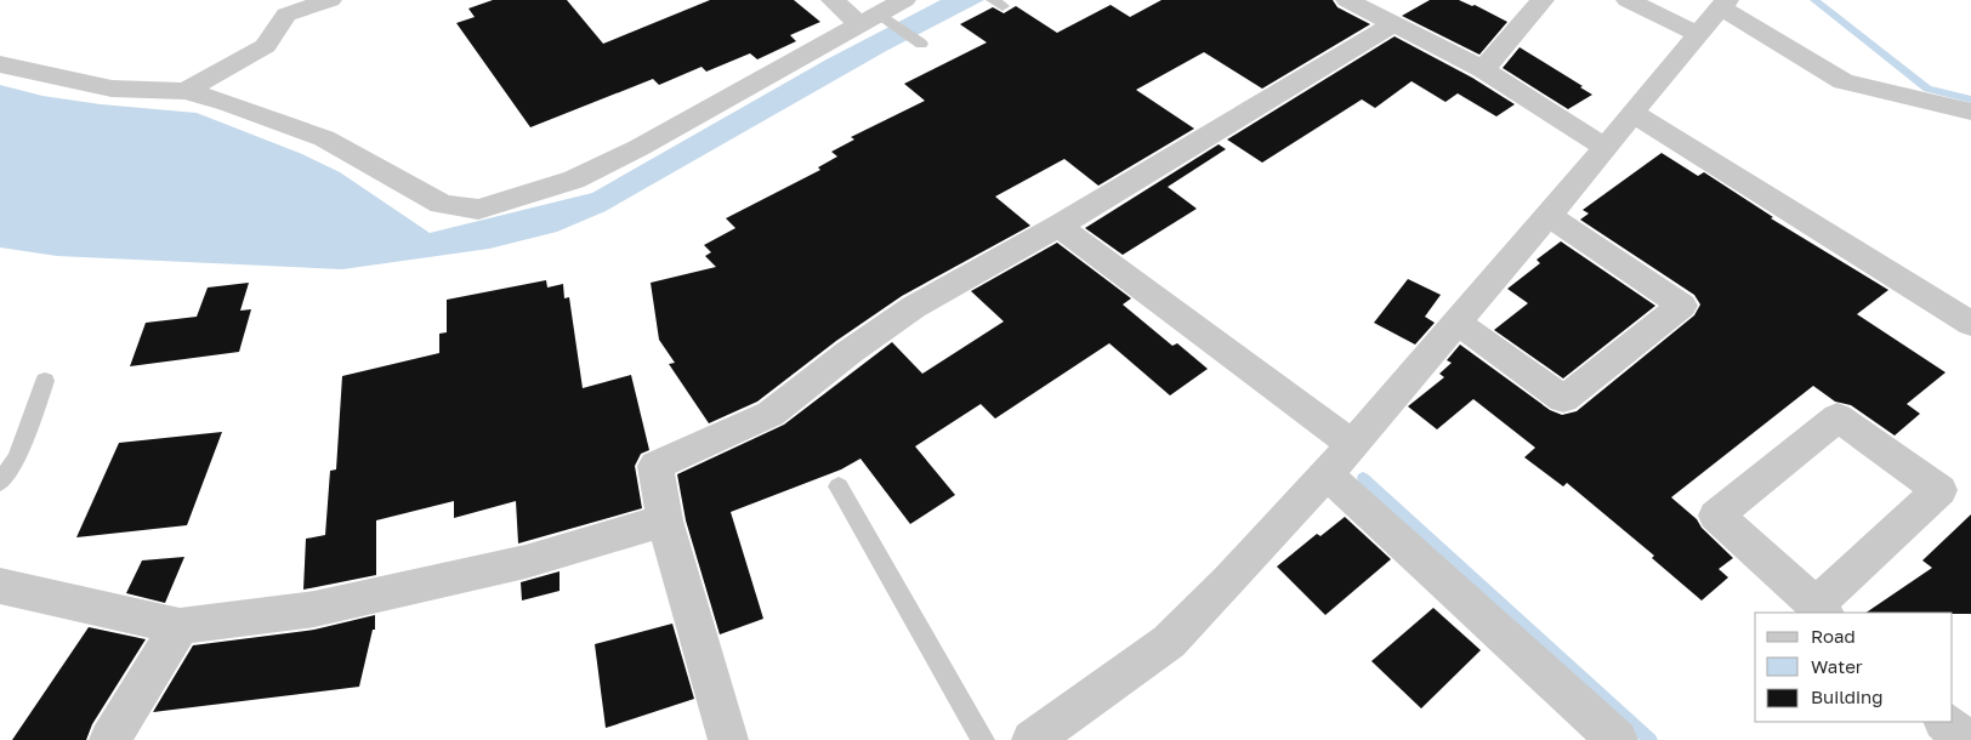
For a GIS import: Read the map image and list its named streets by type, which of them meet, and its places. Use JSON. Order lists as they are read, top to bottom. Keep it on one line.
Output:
{"legend":["Road","Water","Building"]}
